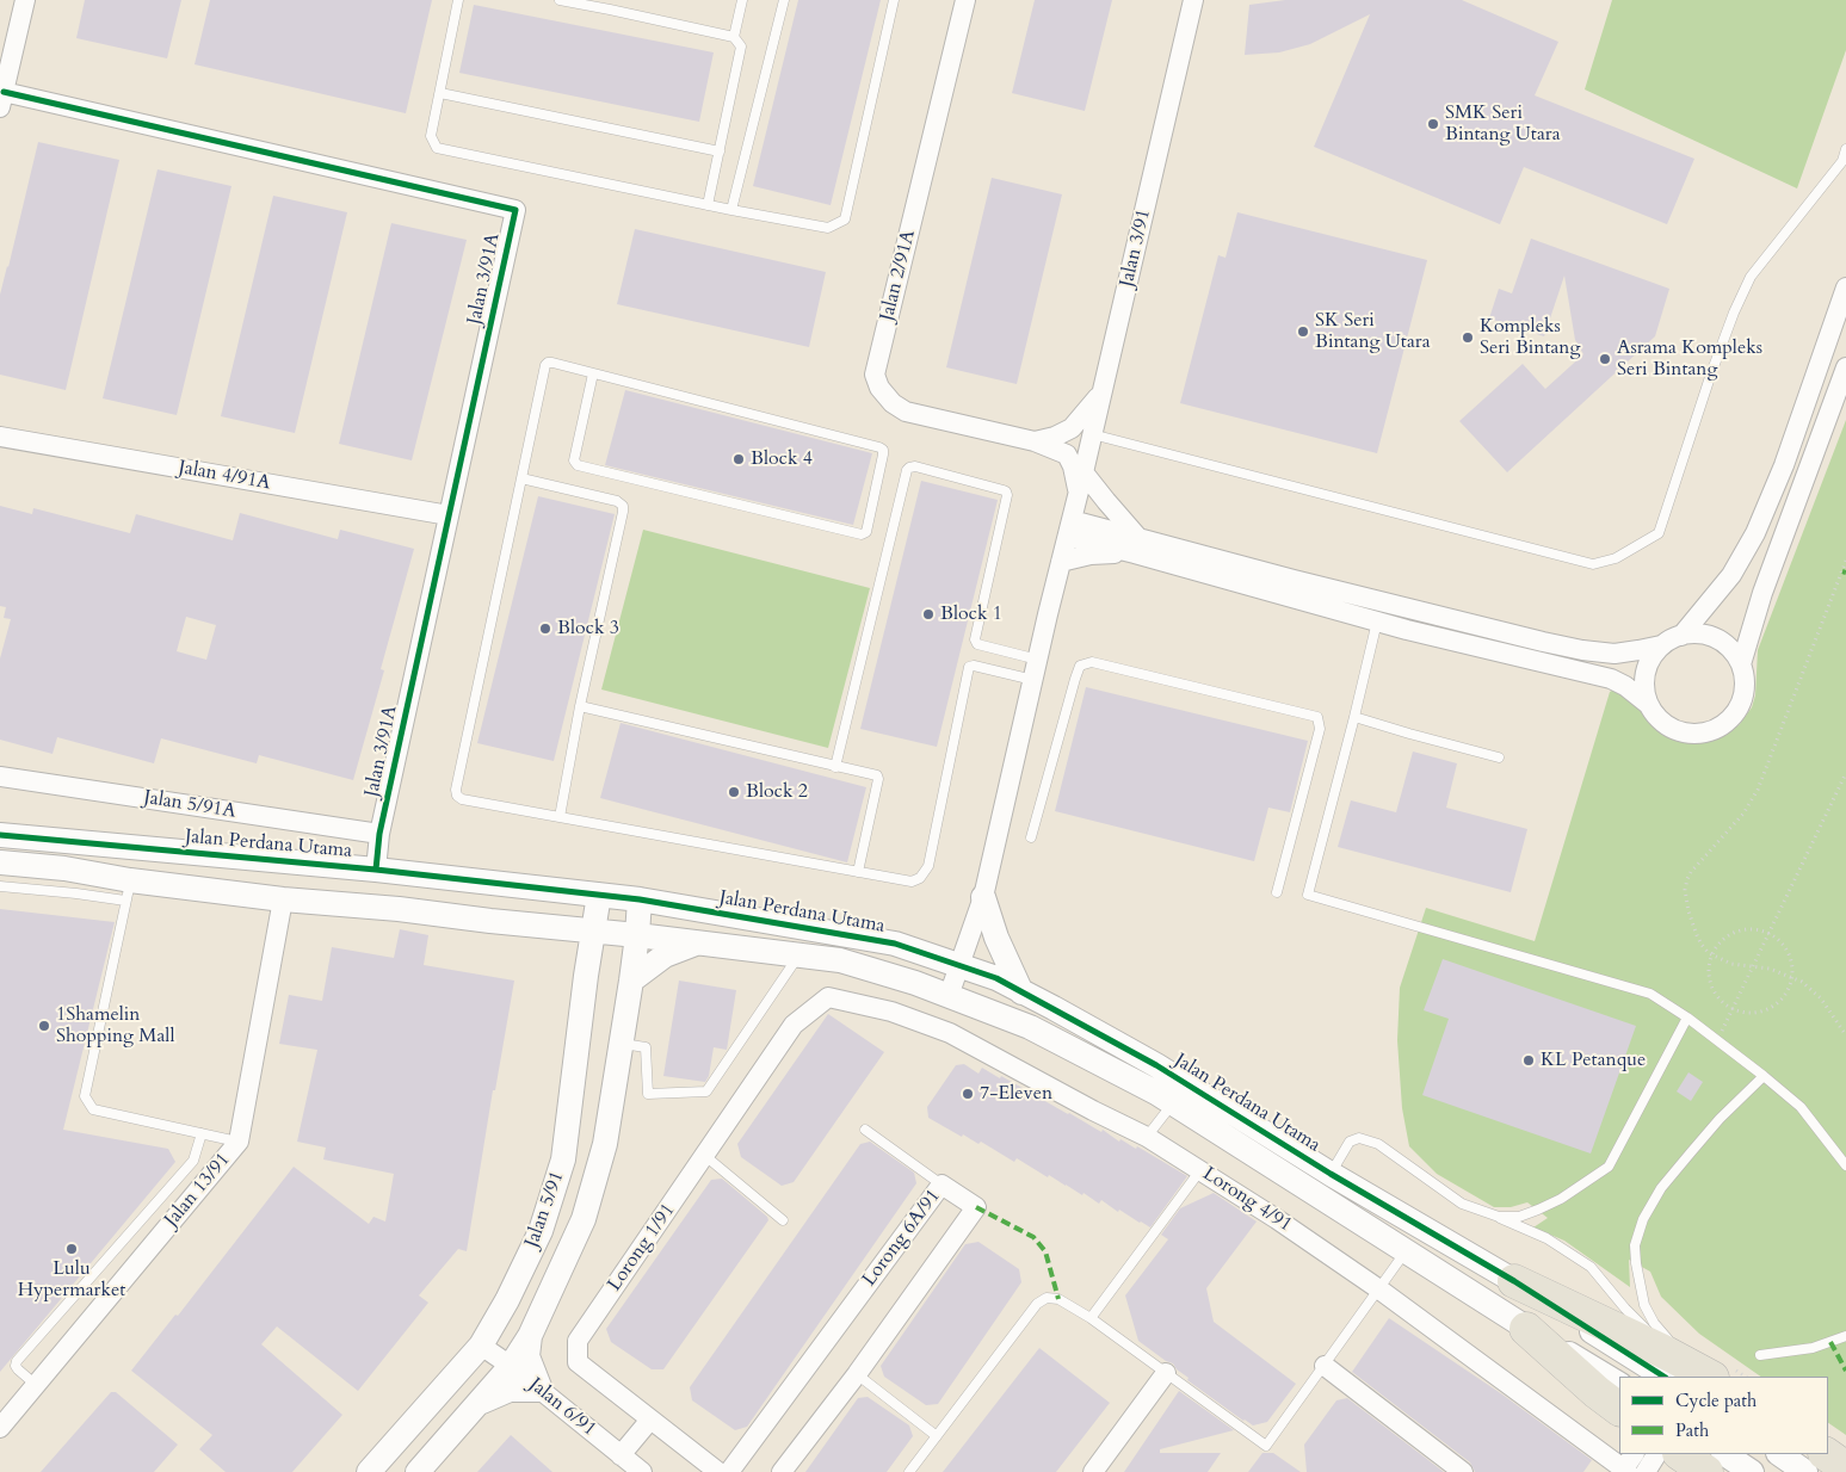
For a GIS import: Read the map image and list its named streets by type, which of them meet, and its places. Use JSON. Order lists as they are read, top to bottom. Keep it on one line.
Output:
{"streets":{"street":["Jalan 3/91","Jalan 2/91A","Jalan 3/91A","Jalan 4/91A","Jalan 5/91A","Jalan Perdana Utama","Jalan 13/91","Lorong 4/91","Jalan 5/91","Lorong 6A/91","Lorong 1/91","Jalan 6/91"]},"crossings":[["Jalan 3/91","Jalan 2/91A"],["Jalan 3/91","Jalan Perdana Utama"],["Jalan 3/91A","Jalan 4/91A"],["Jalan 3/91A","Jalan 5/91A"],["Jalan 3/91A","Jalan Perdana Utama"],["Jalan Perdana Utama","Jalan 5/91"],["Lorong 4/91","Lorong 1/91"],["Jalan 5/91","Jalan 6/91"]],"places":["SMK Seri Bintang Utara","SK Seri Bintang Utara","Kompleks Seri Bintang","Asrama Kompleks Seri Bintang","Block 4","Block 1","Block 3","Block 2","1Shamelin Shopping Mall","KL Petanque","7-Eleven","Lulu Hypermarket"],"legend":["Cycle path","Path"]}
